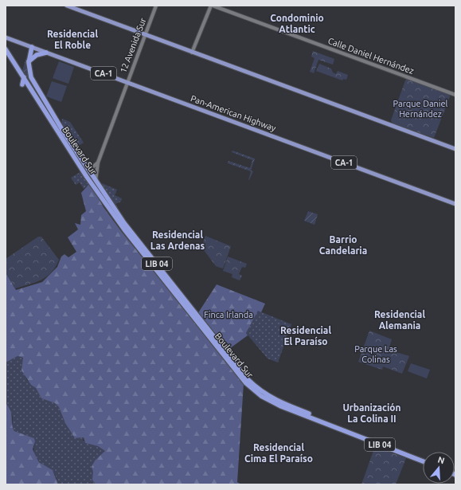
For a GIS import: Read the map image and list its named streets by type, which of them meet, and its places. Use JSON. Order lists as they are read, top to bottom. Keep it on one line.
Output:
{"streets":{"highway":["Boulevard Sur","LIB 04"],"main road":["CA-1","Pan-American Highway"],"street":["12 Avenida Sur","Calle Daniel Hernández"]},"crossings":[["12 Avenida Sur","Pan-American Highway"],["12 Avenida Sur","Boulevard Sur"],["Pan-American Highway","Boulevard Sur"]],"districts":["Condominio Atlantic","Residencial El Roble","Residencial Las Ardenas","Barrio Candelaria","Residencial Alemania","Residencial El Paraíso","Urbanización La Colina II","Residencial Cima El Paraíso"],"parks":["Parque Daniel Hernández","Finca Irlanda","Parque Las Colinas"],"north":"top"}
